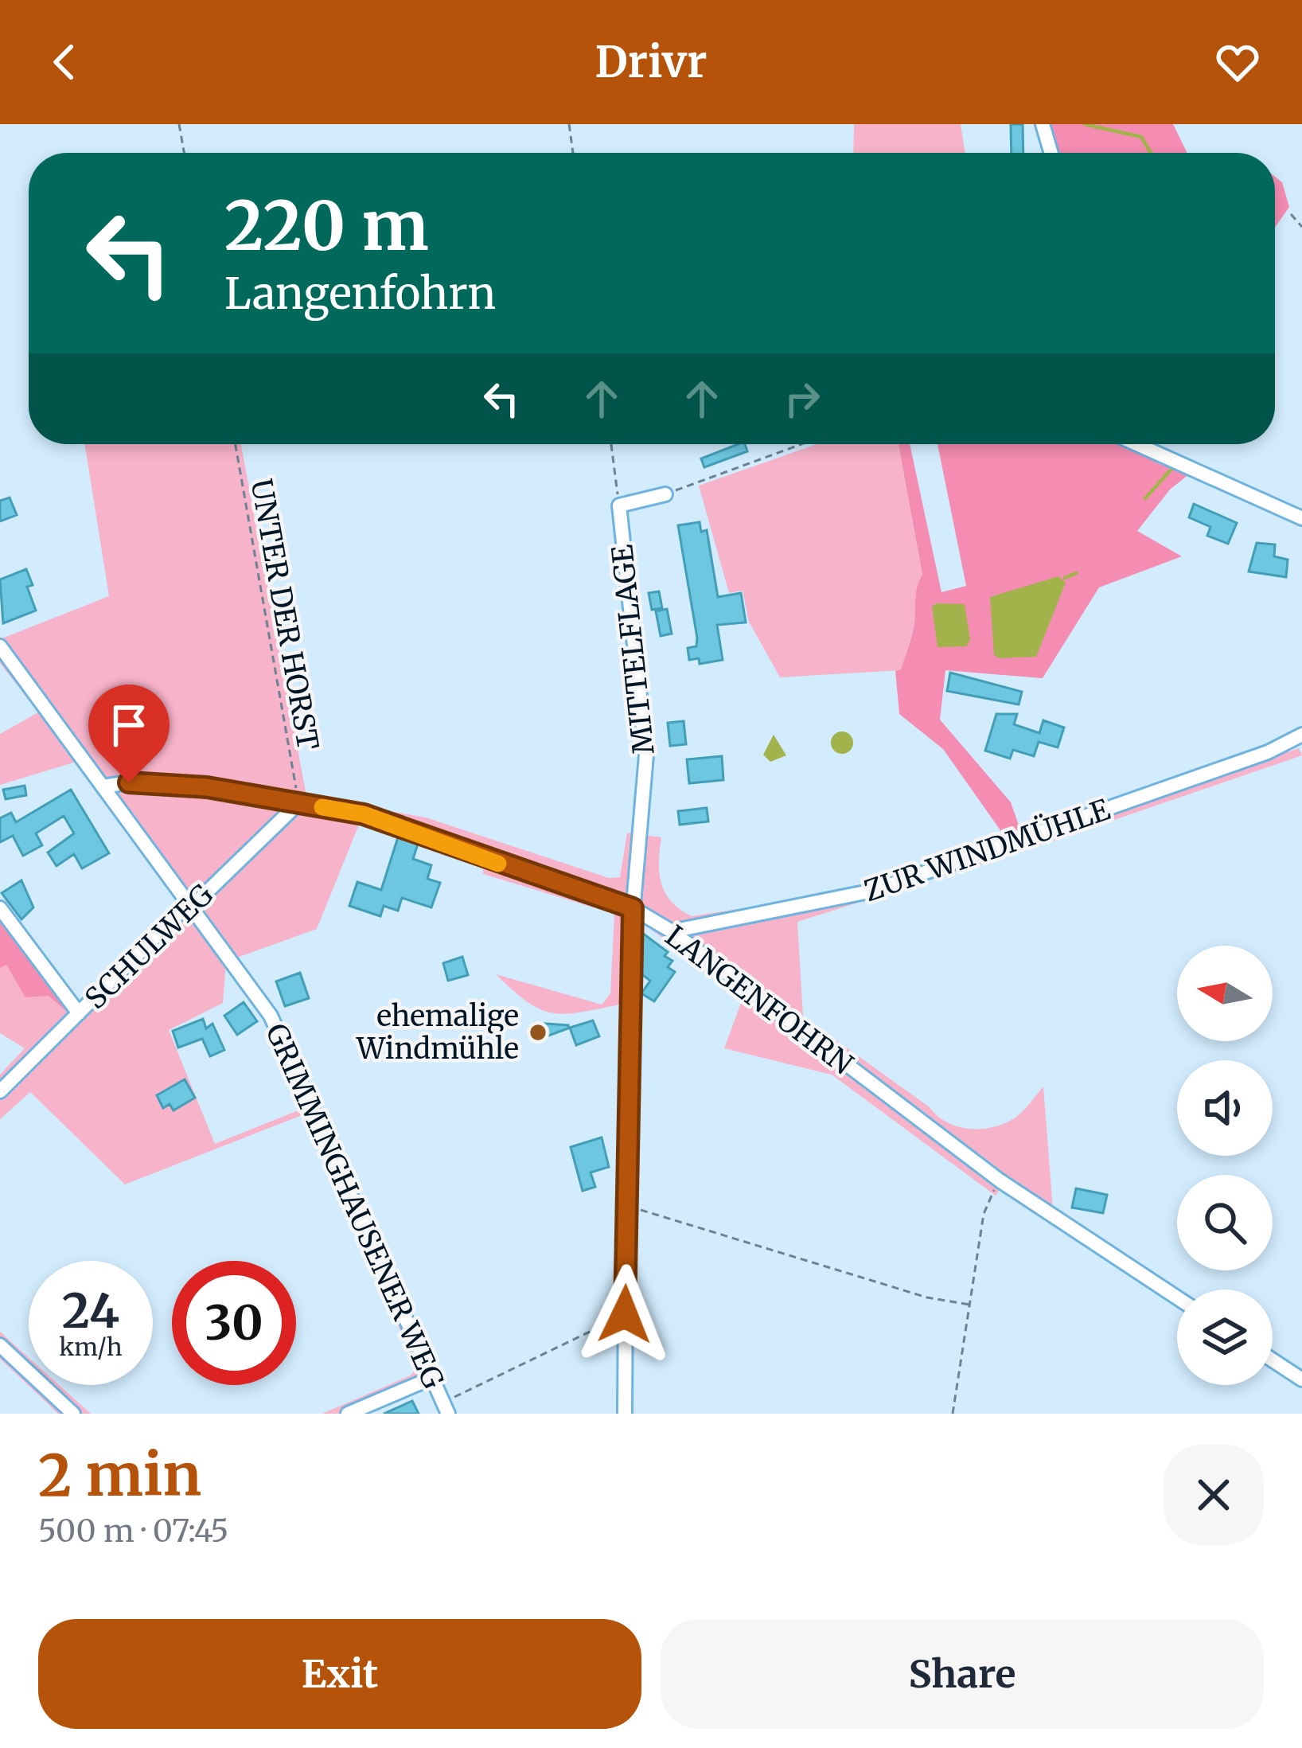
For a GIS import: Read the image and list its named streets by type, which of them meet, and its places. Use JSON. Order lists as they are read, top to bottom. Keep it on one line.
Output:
{"streets":{"street":["MITTELFLAGE","ZUR WINDMÜHLE","SCHULWEG","LANGENFOHRN","GRIMMINGHAUSENER WEG"],"path":["UNTER DER HORST"]},"crossings":[["UNTER DER HORST","SCHULWEG"],["UNTER DER HORST","LANGENFOHRN"],["MITTELFLAGE","LANGENFOHRN"],["ZUR WINDMÜHLE","LANGENFOHRN"],["SCHULWEG","LANGENFOHRN"],["SCHULWEG","GRIMMINGHAUSENER WEG"],["LANGENFOHRN","GRIMMINGHAUSENER WEG"]],"places":["ehemalige Windmühle"],"north":"left","page":{"header":"Drivr","turn":["220 m","Langenfohrn"],"speed":"24 km/h","limit":"30","heading":["2 min","500 m · 07:45"],"buttons":["Exit","Share"]}}
